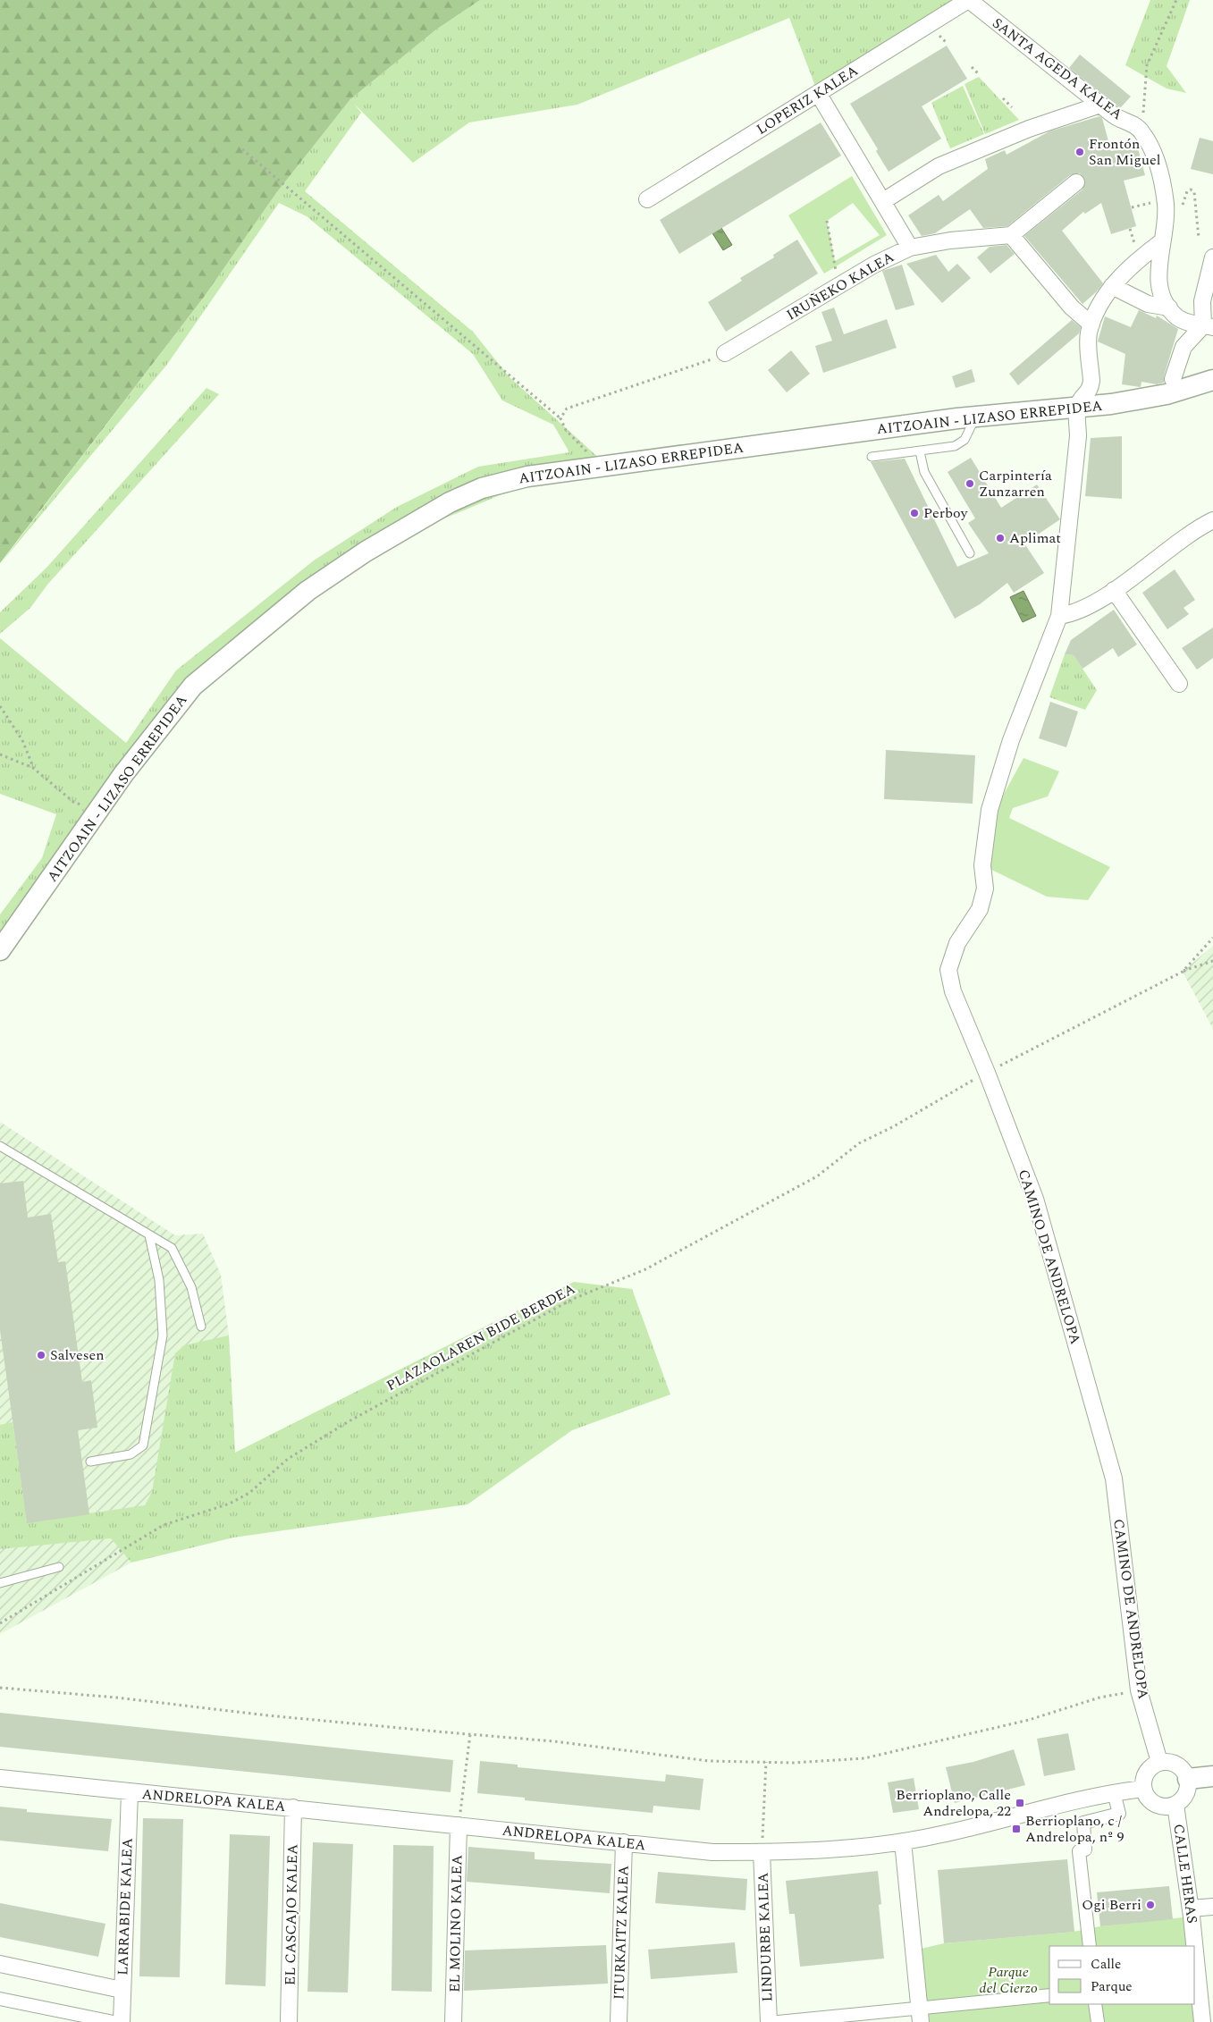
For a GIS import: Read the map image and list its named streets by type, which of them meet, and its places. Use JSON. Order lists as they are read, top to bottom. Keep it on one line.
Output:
{"streets":{"street":["SANTA AGEDA KALEA","LOPERIZ KALEA","IRUÑEKO KALEA","AITZOAIN - LIZASO ERREPIDEA","CAMINO DE ANDRELOPA","ANDRELOPA KALEA","CALLE HERAS","LARRABIDE KALEA","EL CASCAJO KALEA","EL MOLINO KALEA","ITURKAITZ KALEA","LINDURBE KALEA"],"path":["PLAZAOLAREN BIDE BERDEA"]},"crossings":[["SANTA AGEDA KALEA","LOPERIZ KALEA"],["LOPERIZ KALEA","IRUÑEKO KALEA"],["AITZOAIN - LIZASO ERREPIDEA","CAMINO DE ANDRELOPA"],["CAMINO DE ANDRELOPA","ANDRELOPA KALEA"],["CAMINO DE ANDRELOPA","CALLE HERAS"],["ANDRELOPA KALEA","CALLE HERAS"],["ANDRELOPA KALEA","LARRABIDE KALEA"],["ANDRELOPA KALEA","EL CASCAJO KALEA"],["ANDRELOPA KALEA","EL MOLINO KALEA"],["ANDRELOPA KALEA","ITURKAITZ KALEA"],["ANDRELOPA KALEA","LINDURBE KALEA"]],"parks":["Parque del Cierzo"],"places":{"other":["Frontón San Miguel","Carpintería Zunzarren","Perboy","Aplimat","Salvesen","Ogi Berri"],"transit":["Berrioplano, Calle Andrelopa, 22","Berrioplano, c / Andrelopa, nº 9"]},"legend":["Calle","Parque"]}
